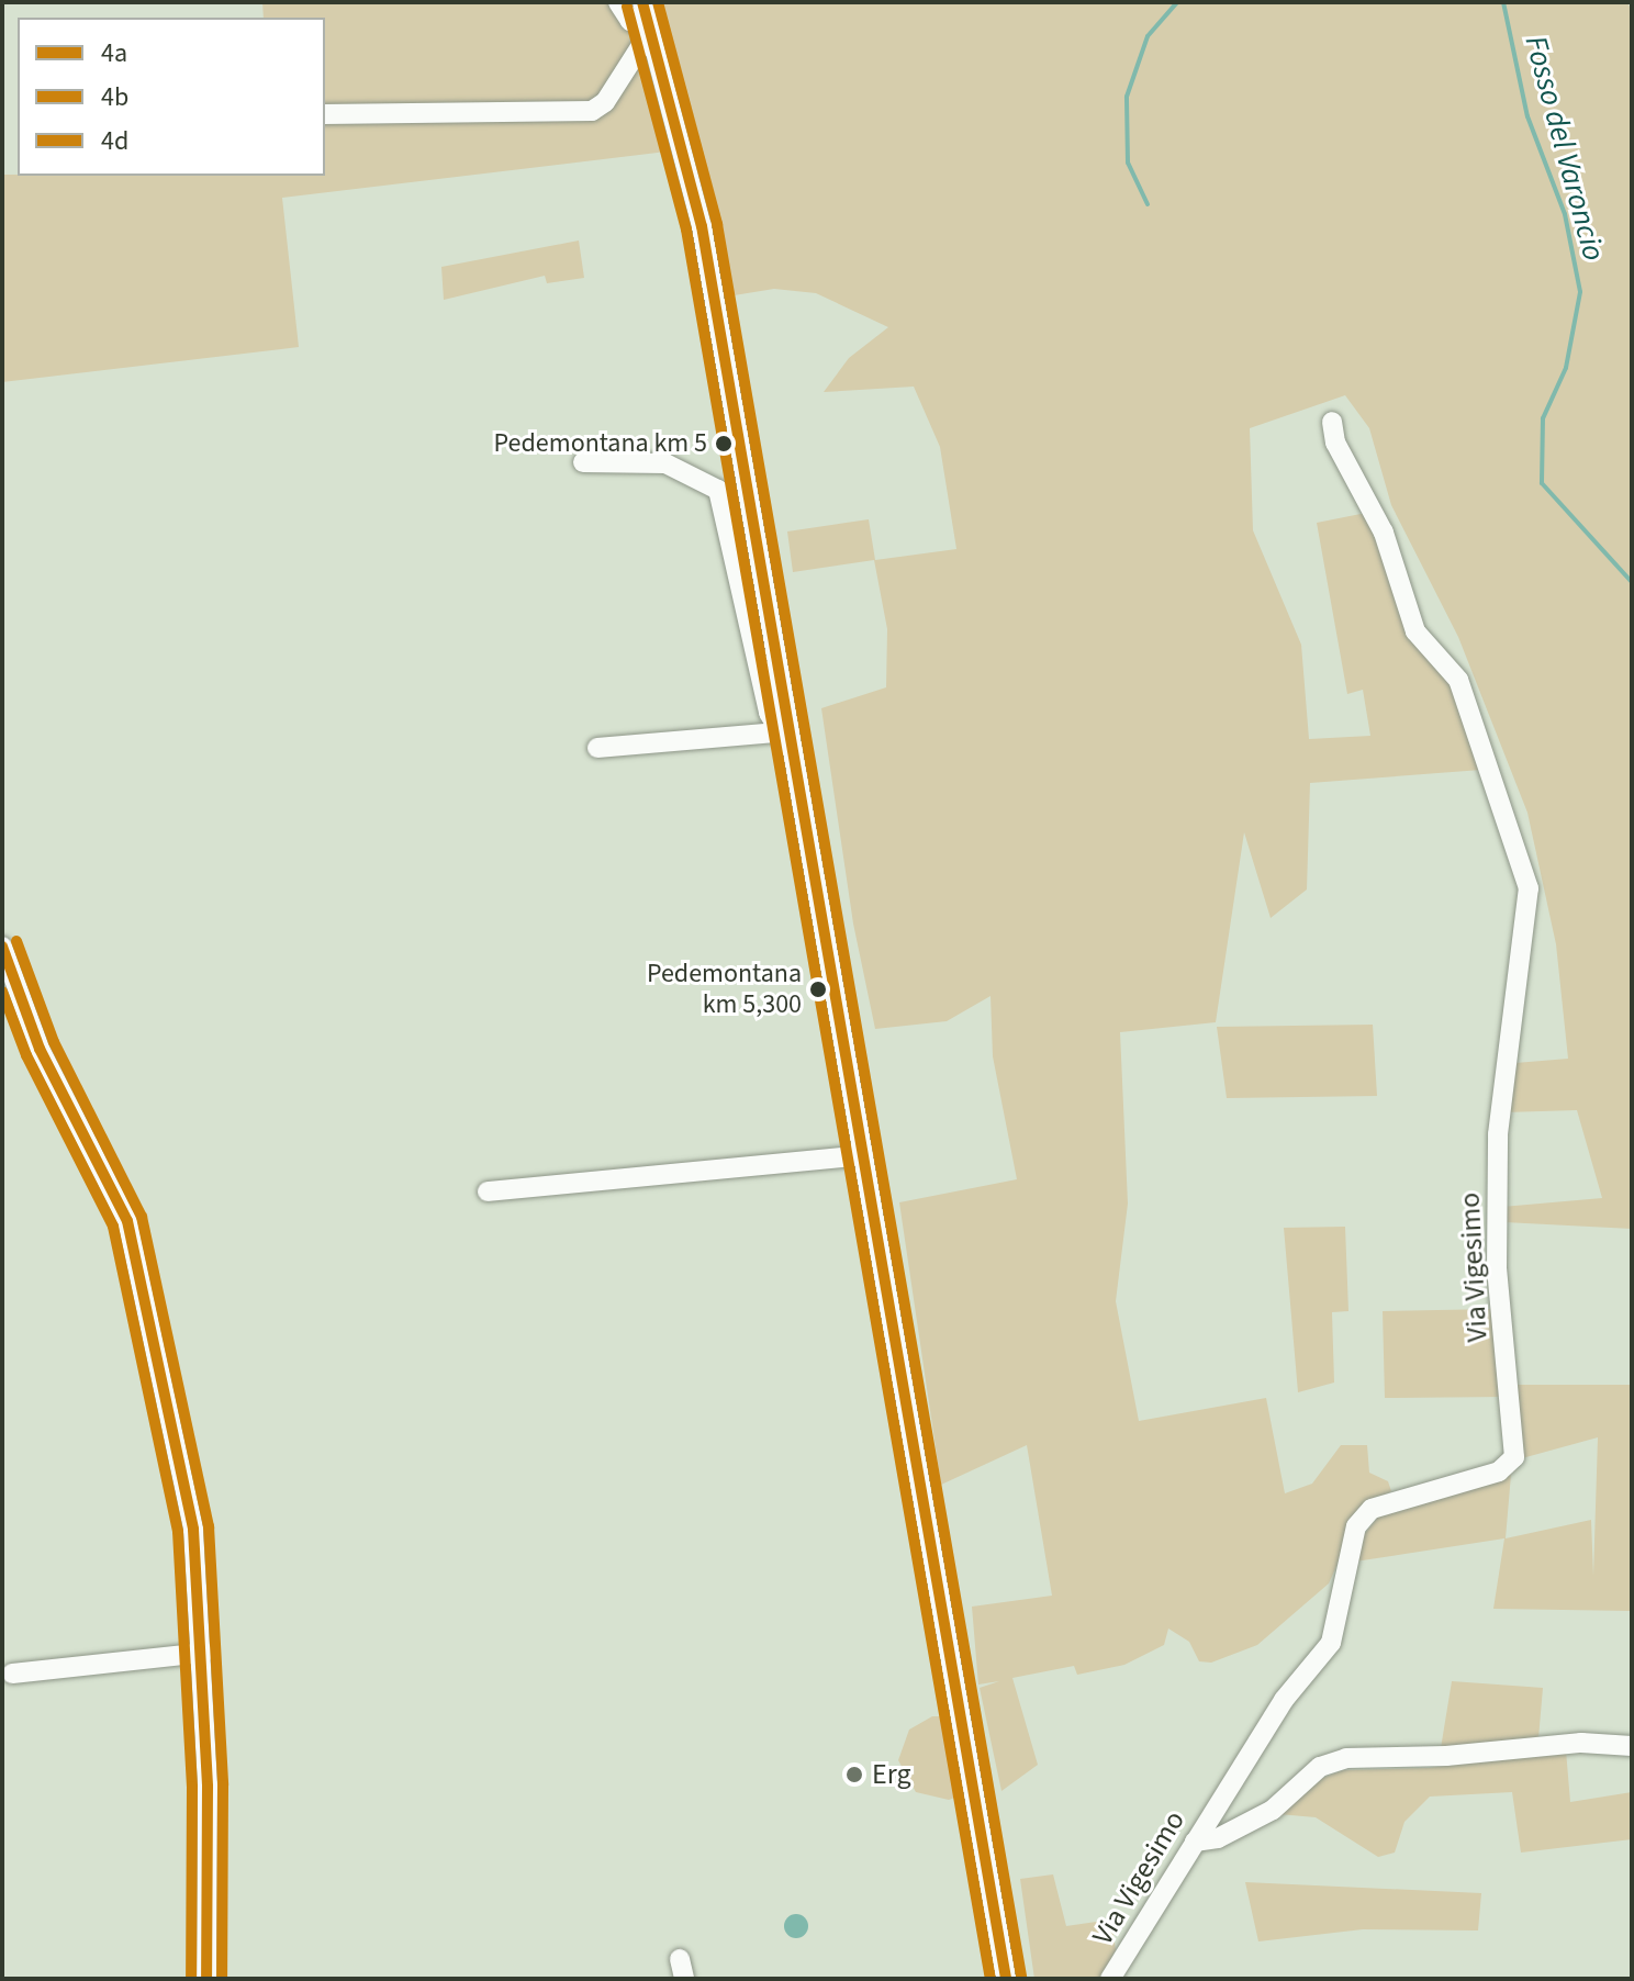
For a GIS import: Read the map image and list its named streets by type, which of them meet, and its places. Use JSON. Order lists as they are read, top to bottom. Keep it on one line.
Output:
{"streets":{"street":["Via Vigesimo"]},"water":["Fosso del Varoncio"],"places":["Pedemontana km 5","Pedemontana km 5,300","Erg"],"lines":["transit line 4a","transit line 4d","transit line 4b"],"legend":["4a","4b","4d"]}
